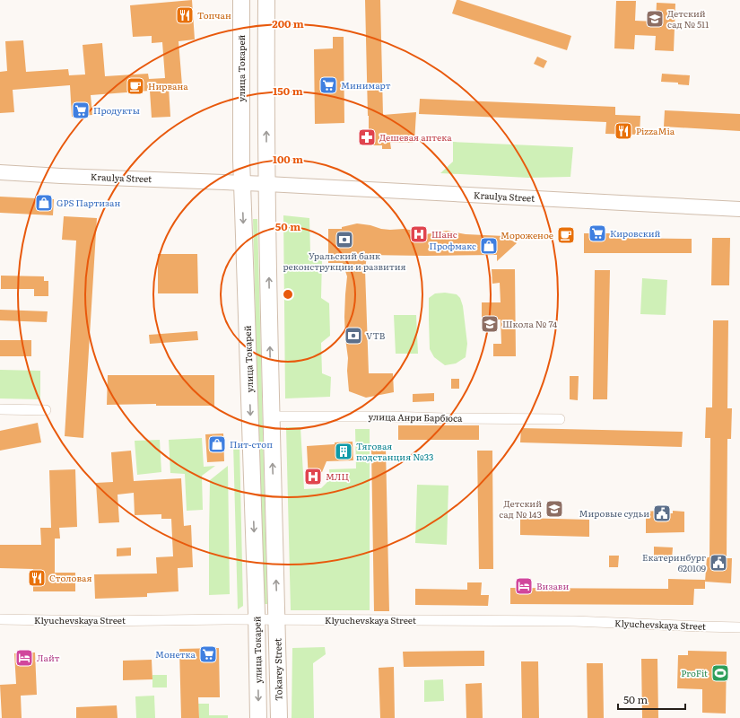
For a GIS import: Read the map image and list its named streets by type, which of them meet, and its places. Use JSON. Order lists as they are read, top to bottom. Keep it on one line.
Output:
{"streets":{"main road":["улица Токарей","Kraulya Street","Tokarey Street"],"street":["улица Анри Барбюса","Klyuchevskaya Street"]},"crossings":[["улица Токарей","Kraulya Street"],["улица Токарей","Klyuchevskaya Street"],["Klyuchevskaya Street","Tokarey Street"]],"places":{"restaurant":["Топчан","PizzaMia","Столовая"],"school or university":["Детский сад № 511","Школа № 74","Детский сад № 143"],"supermarket":["Минимарт","Продукты","Кировский","Монетка"],"cafe":["Нирвана","Мороженое"],"pharmacy":["Дешевая аптека"],"shop":["GPS Партизан","Профмакс","Пит-стоп"],"hospital":["Шанс","МЛЦ"],"bank":["Уральский банк реконструкции и развития","VTB"],"building":["Тяговая подстанция №33"],"public building":["Мировые судьи","Екатеринбург 620109"],"hotel":["Визави","Лайт"],"sports":["ProFit"]},"scale_bar":"50 m","rings":["200 m","150 m","100 m","50 m"]}
